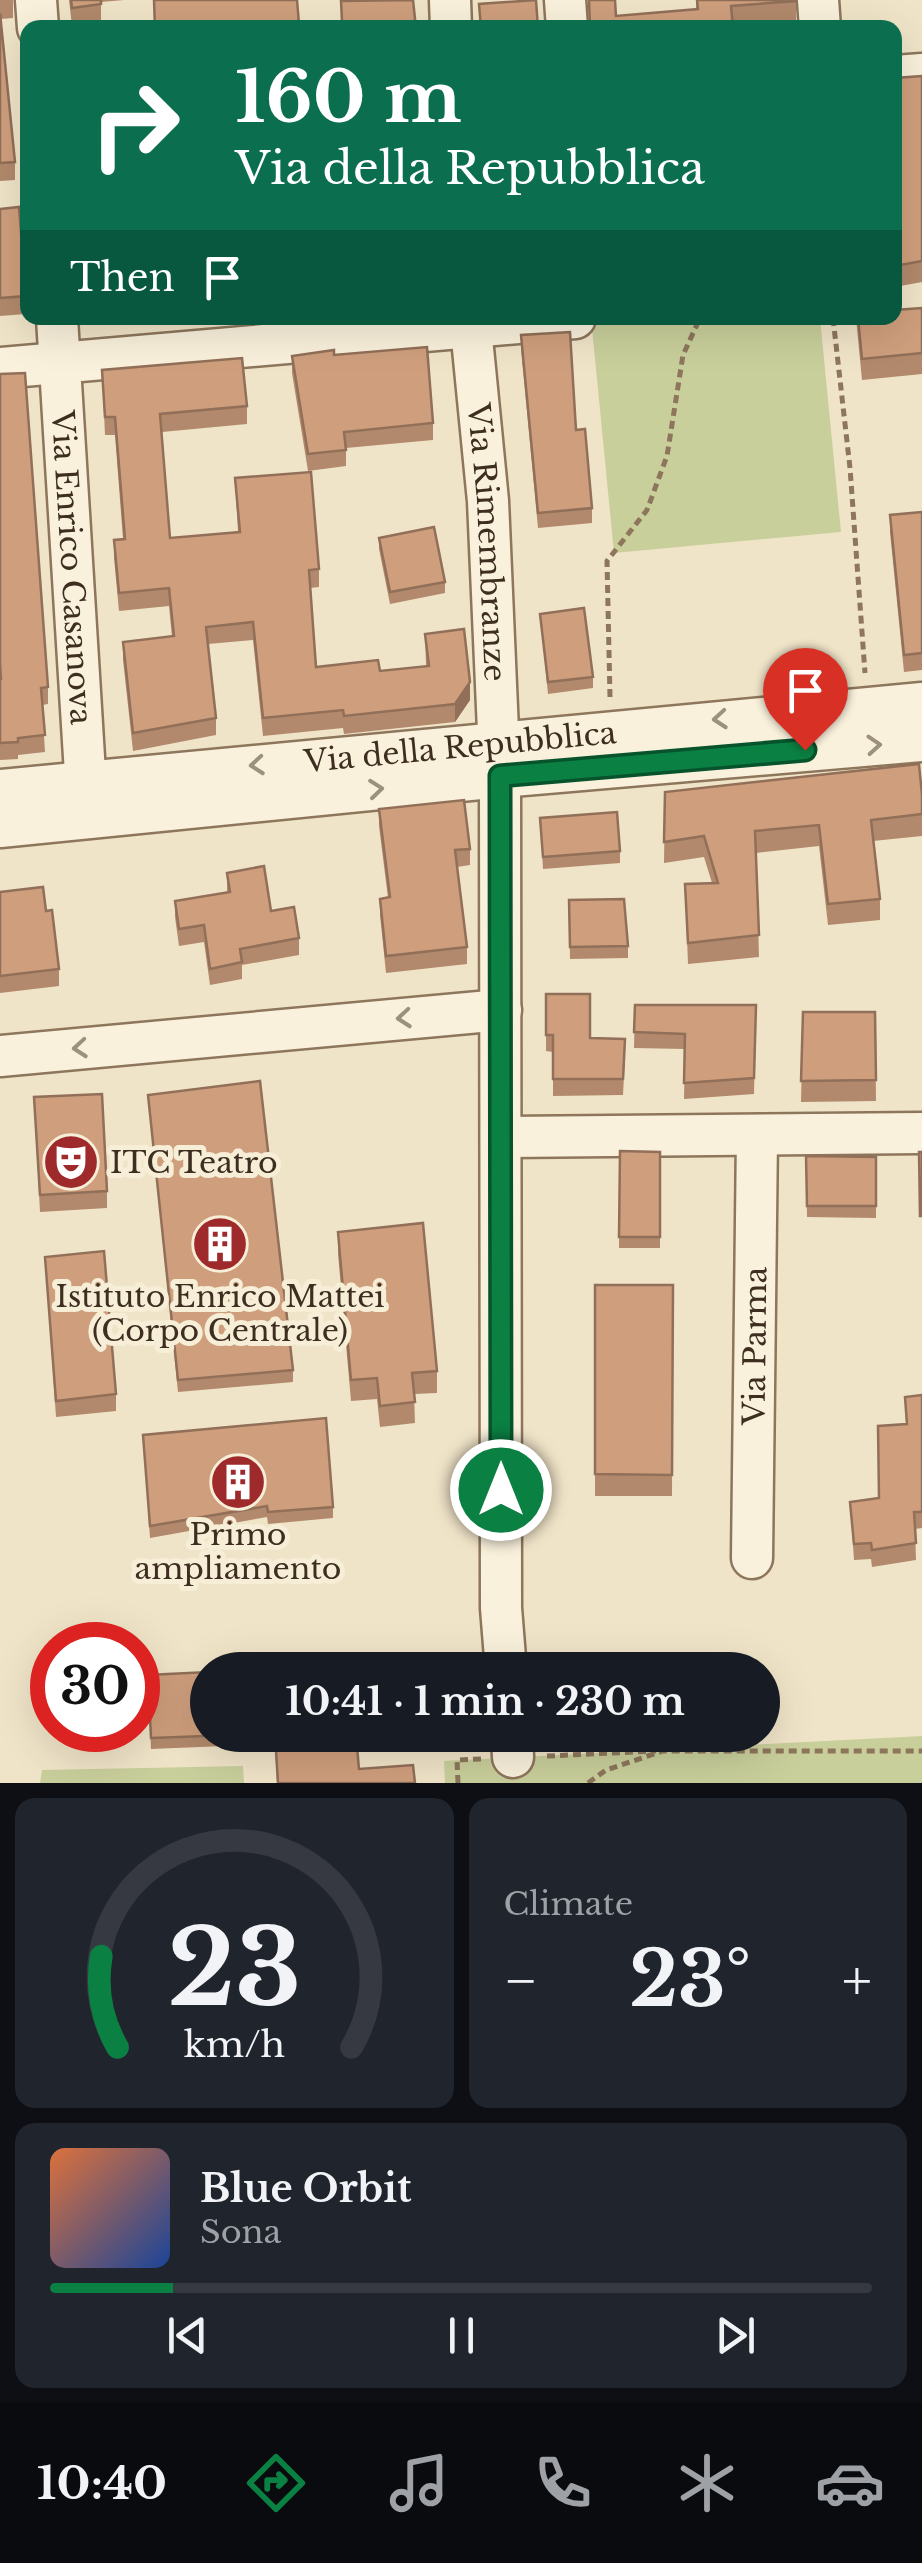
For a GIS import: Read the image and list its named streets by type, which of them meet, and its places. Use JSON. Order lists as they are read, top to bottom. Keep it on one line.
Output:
{"streets":{"street":["Via Rimembranze","Via Enrico Casanova","Via della Repubblica","Via Parma"]},"crossings":[["Via Rimembranze","Via della Repubblica"],["Via Enrico Casanova","Via della Repubblica"]],"places":{"theatre":["ITC Teatro"],"building":["Istituto Enrico Mattei (Corpo Centrale)","Primo ampliamento"]},"page":{"turn":["160 m","Via della Repubblica"],"then":"Then","limit":"30","trip":"10:41 · 1 min · 230 m","tile":"Climate","heat":["−","23°","+"],"song":["Blue Orbit","Sona"],"tabs":"10:40","gauge":["23","km/h"]}}
